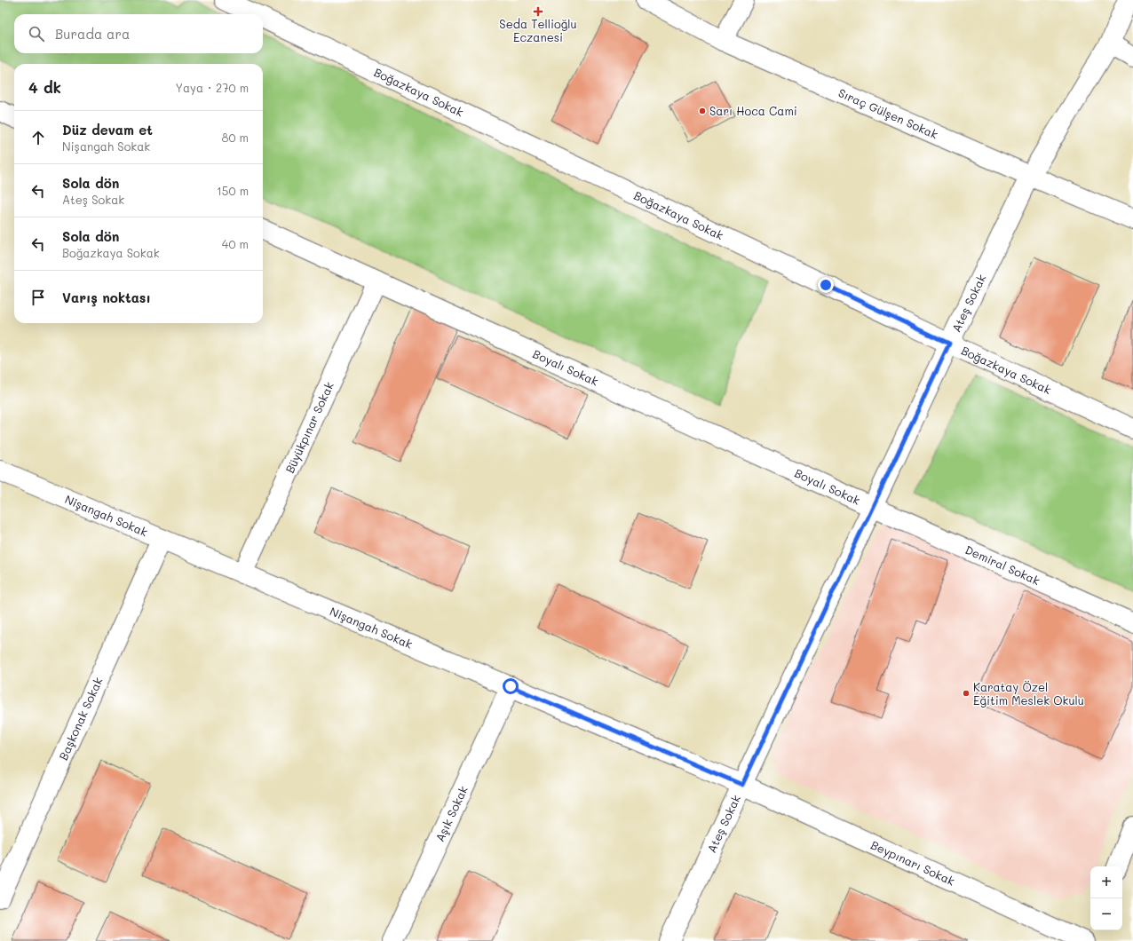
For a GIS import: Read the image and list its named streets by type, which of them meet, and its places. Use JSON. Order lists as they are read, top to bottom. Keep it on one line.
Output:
{"streets":{"street":["Boğazkaya Sokak","Sıraç Gülşen Sokak","Ateş Sokak","Boyalı Sokak","Büyükpınar Sokak","Nişangah Sokak","Demiral Sokak","Başkonak Sokak","Aşık Sokak","Beypınarı Sokak"]},"crossings":[["Boğazkaya Sokak","Ateş Sokak"],["Sıraç Gülşen Sokak","Ateş Sokak"],["Ateş Sokak","Boyalı Sokak"],["Ateş Sokak","Nişangah Sokak"],["Ateş Sokak","Demiral Sokak"],["Ateş Sokak","Beypınarı Sokak"],["Boyalı Sokak","Büyükpınar Sokak"],["Boyalı Sokak","Demiral Sokak"],["Büyükpınar Sokak","Nişangah Sokak"],["Nişangah Sokak","Başkonak Sokak"],["Nişangah Sokak","Aşık Sokak"],["Nişangah Sokak","Beypınarı Sokak"]],"places":{"health":["Seda Tellioğlu Eczanesi"],"other":["Sarı Hoca Cami","Karatay Özel Eğitim Meslek Okulu"]},"page":{"search":"Burada ara","heading":["4 dk","Yaya · 270 m"],"list":[["Düz devam et","Nişangah Sokak","80 m"],["Sola dön","Ateş Sokak","150 m"],["Sola dön","Boğazkaya Sokak","40 m"],"Varış noktası"],"map_buttons":["+","−"]}}
